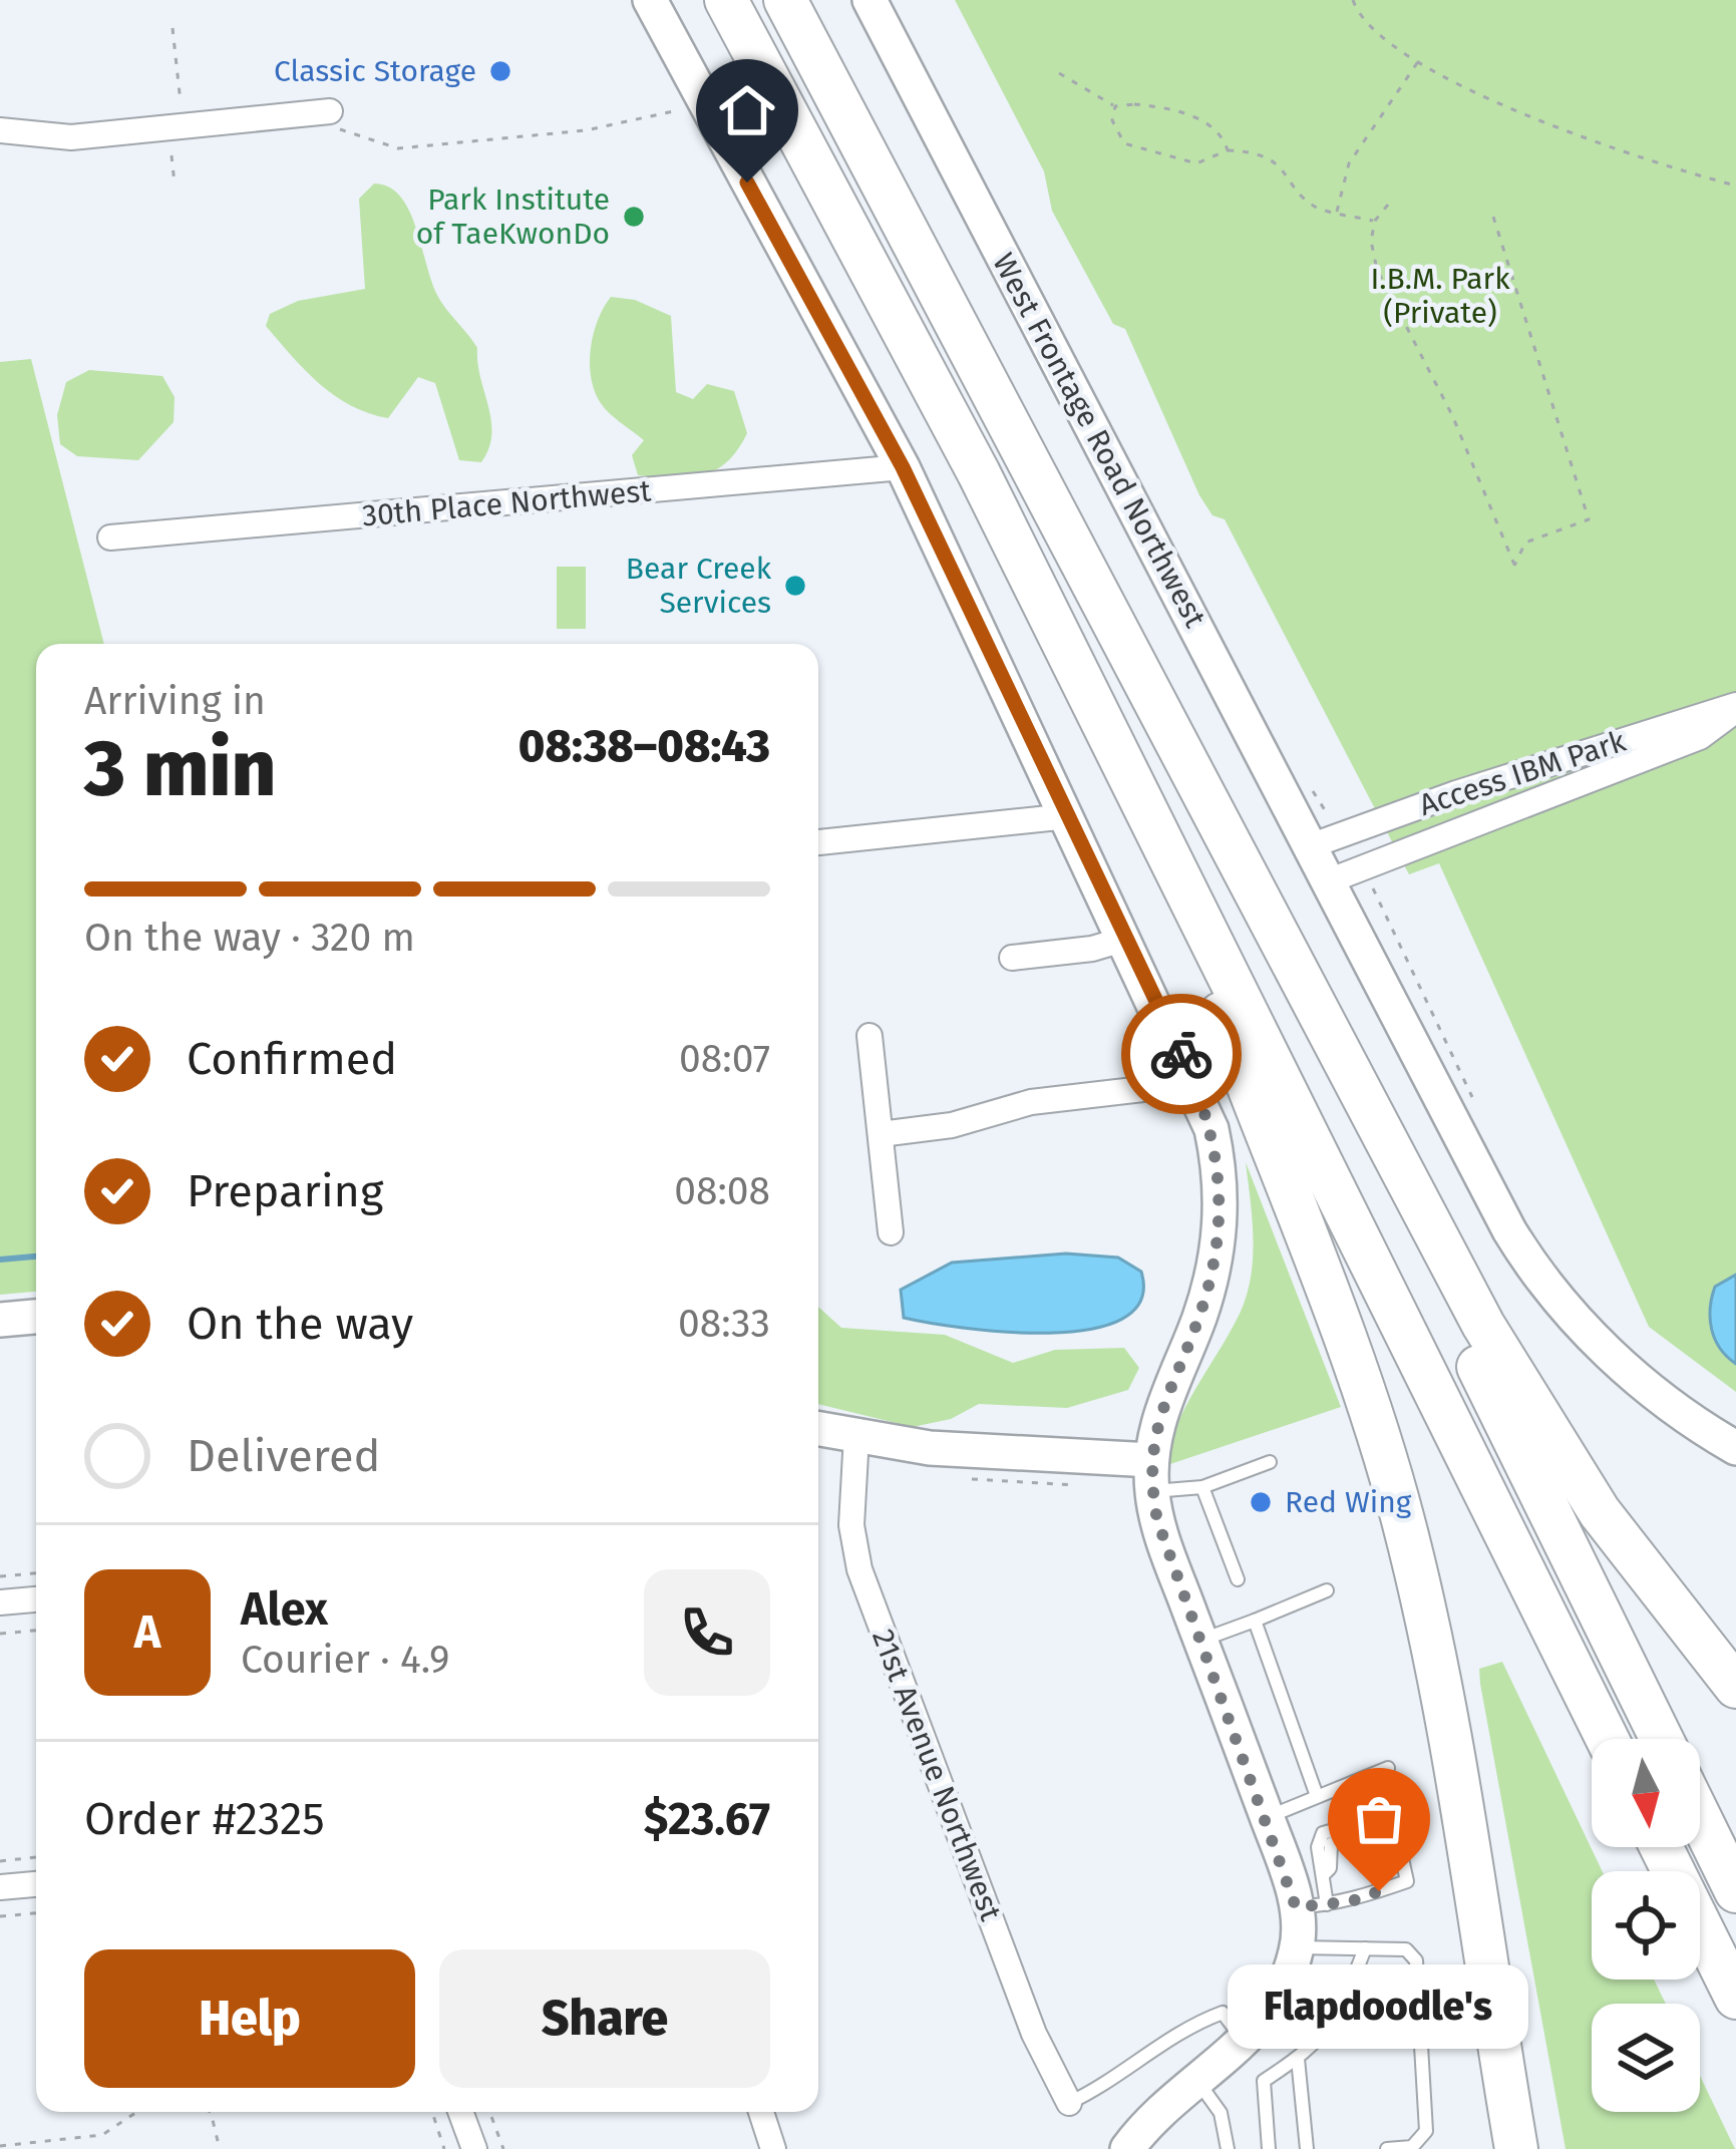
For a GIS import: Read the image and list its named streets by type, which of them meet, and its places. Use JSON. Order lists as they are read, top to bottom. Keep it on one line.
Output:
{"streets":{"street":["West Frontage Road Northwest","30th Place Northwest","Access IBM Park","21st Avenue Northwest"]},"crossings":[["West Frontage Road Northwest","Access IBM Park"]],"parks":["I.B.M. Park (Private)"],"places":["Classic Storage","Park Institute of TaeKwonDo","Bear Creek Services","Red Wing","Flapdoodle's"],"north":"bottom","page":{"heading":["3 min","Arriving in","08:38–08:43"],"panel":["Alex","Courier · 4.9","Order #2325","$23.67"],"bar":"On the way · 320 m","list":[["Confirmed","08:07"],["Preparing","08:08"],["On the way","08:33"],"Delivered"],"round":"A","buttons":["Help","Share"],"bubble":"Flapdoodle's"}}
